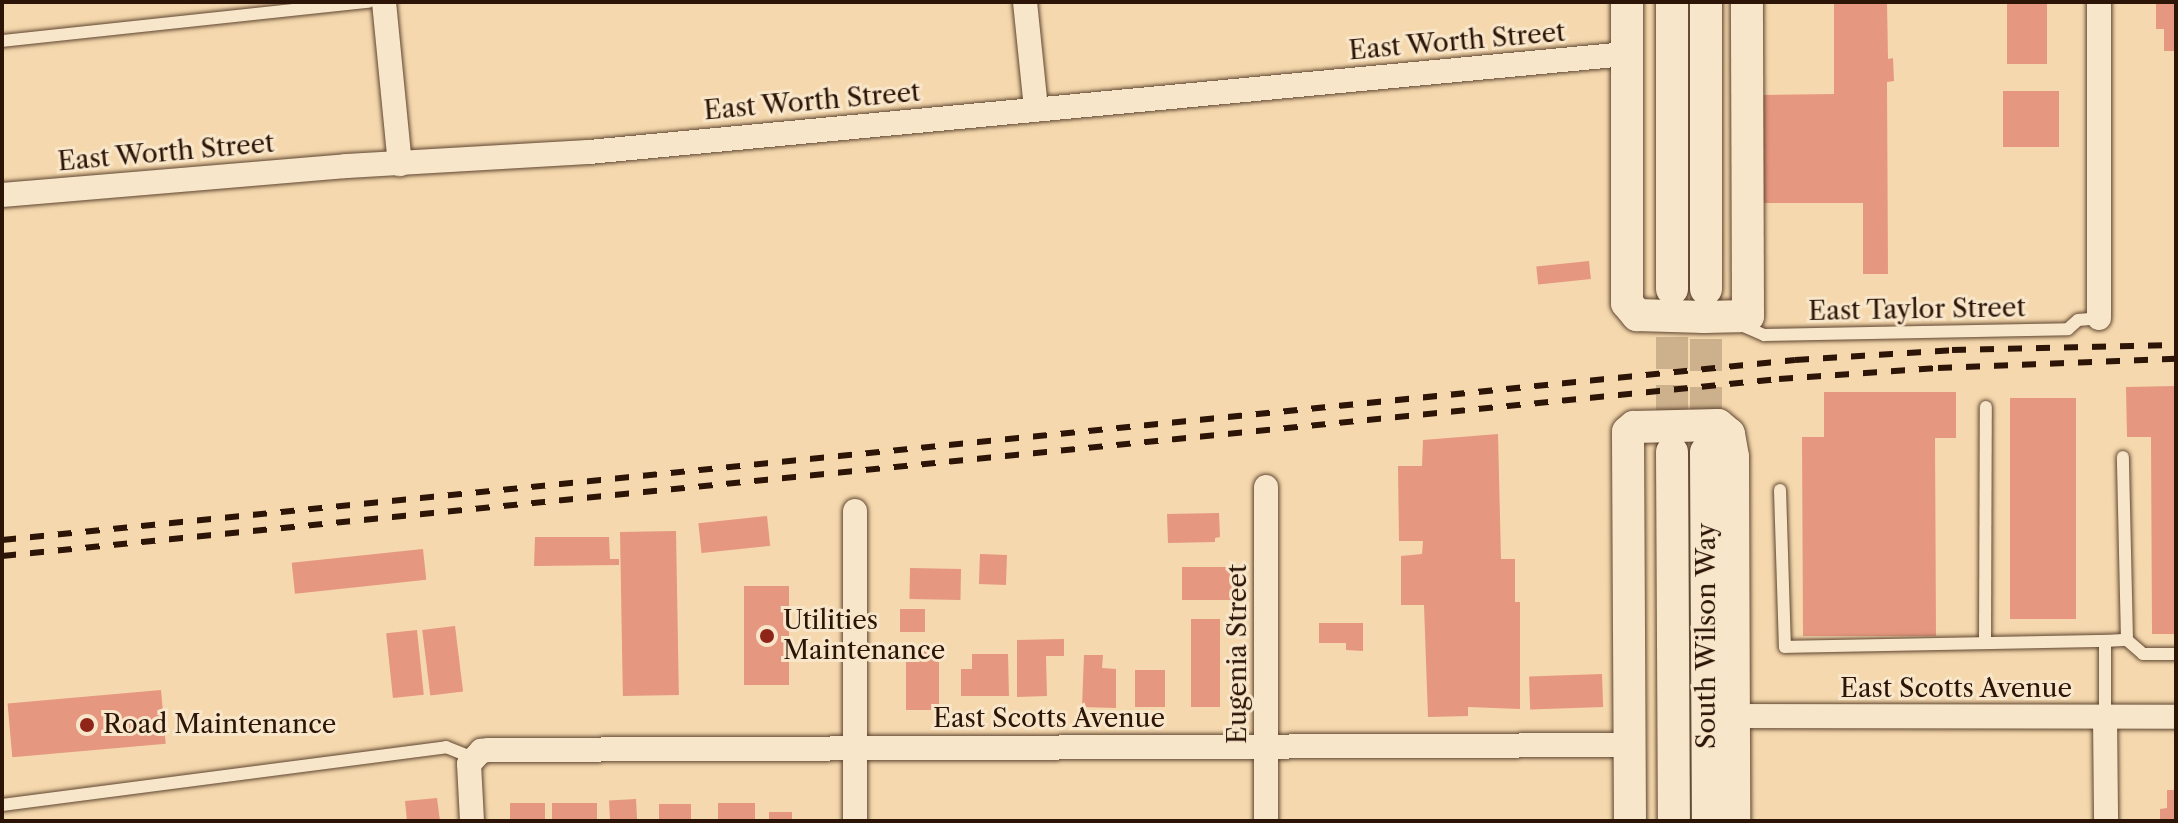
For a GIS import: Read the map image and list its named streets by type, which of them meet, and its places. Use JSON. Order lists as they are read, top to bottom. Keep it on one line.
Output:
{"streets":{"main road":["South Wilson Way"],"street":["East Worth Street","Eugenia Street","East Scotts Avenue"],"lane":["East Taylor Street"]},"crossings":[["Eugenia Street","East Scotts Avenue"]],"places":["Utilities Maintenance","Road Maintenance"]}
